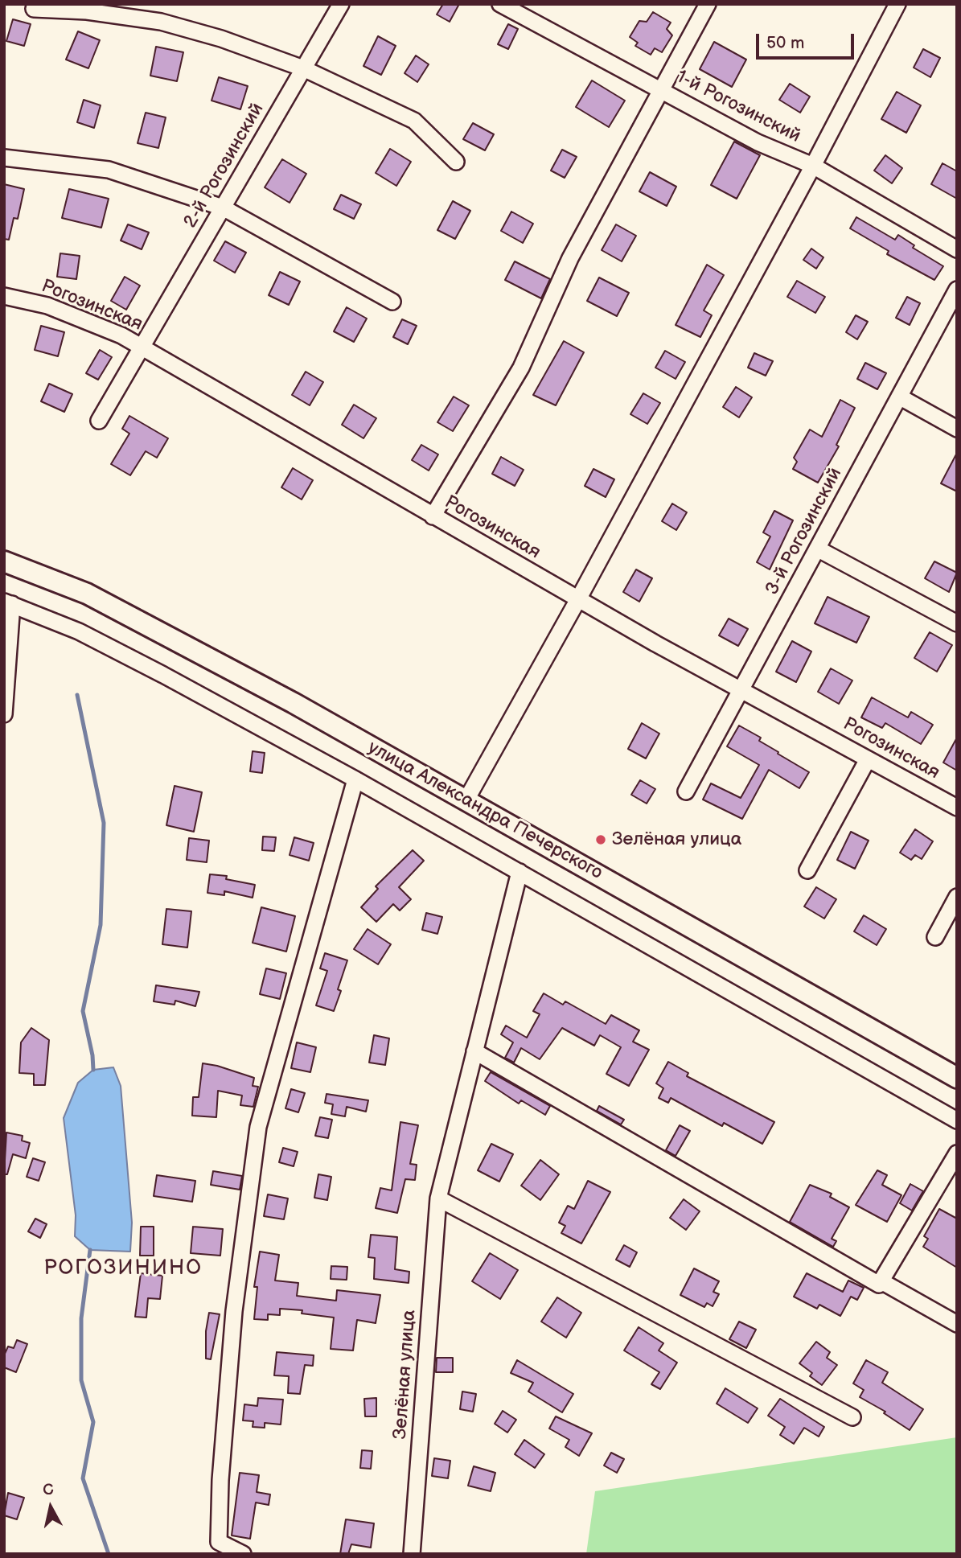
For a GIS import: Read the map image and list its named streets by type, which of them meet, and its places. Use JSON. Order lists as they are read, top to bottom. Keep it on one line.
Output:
{"streets":{"main road":["улица Александра Печерского"],"street":["1-й Рогозинский","2-й Рогозинский","Рогозинская","3-й Рогозинский","Зелёная улица"]},"crossings":[["2-й Рогозинский","Рогозинская"],["Рогозинская","3-й Рогозинский"]],"districts":["РОГОЗИНИНО"],"places":["Зелёная улица"],"scale_bar":"50 m","north":"top"}
